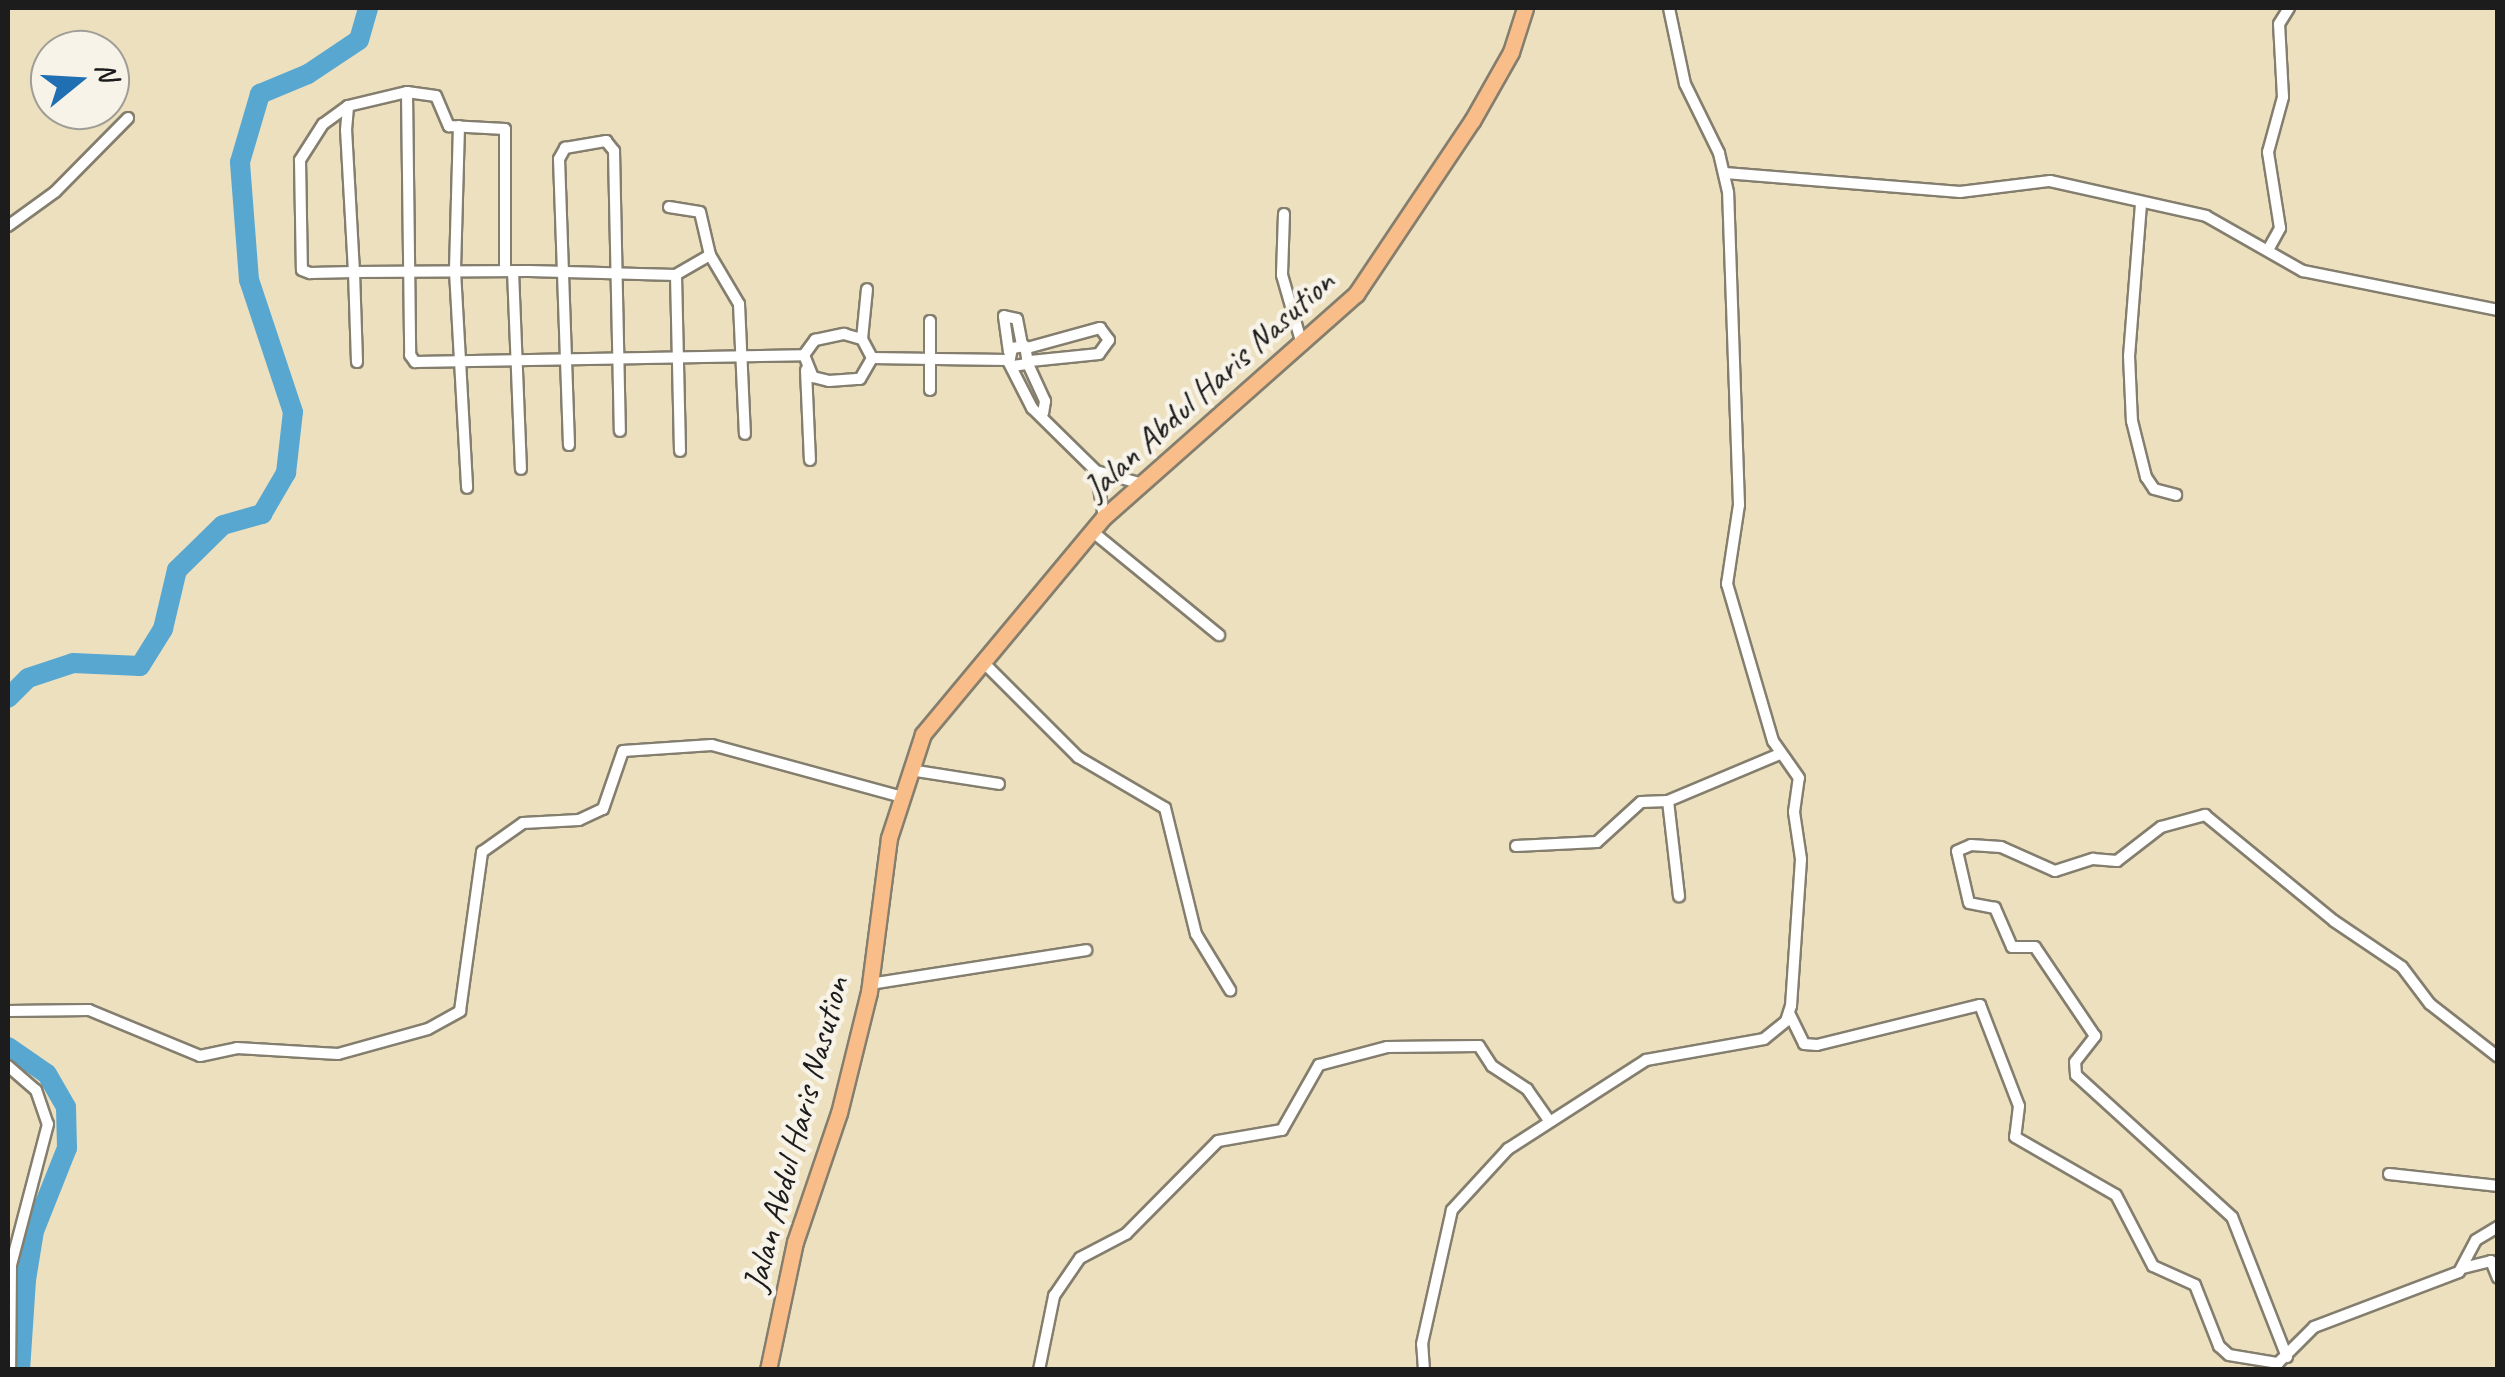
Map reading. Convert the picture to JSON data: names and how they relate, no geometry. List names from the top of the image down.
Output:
{
  "streets": {
    "main road": ["Jalan Abdul Haris Nasution"]
  },
  "north": "right"
}
